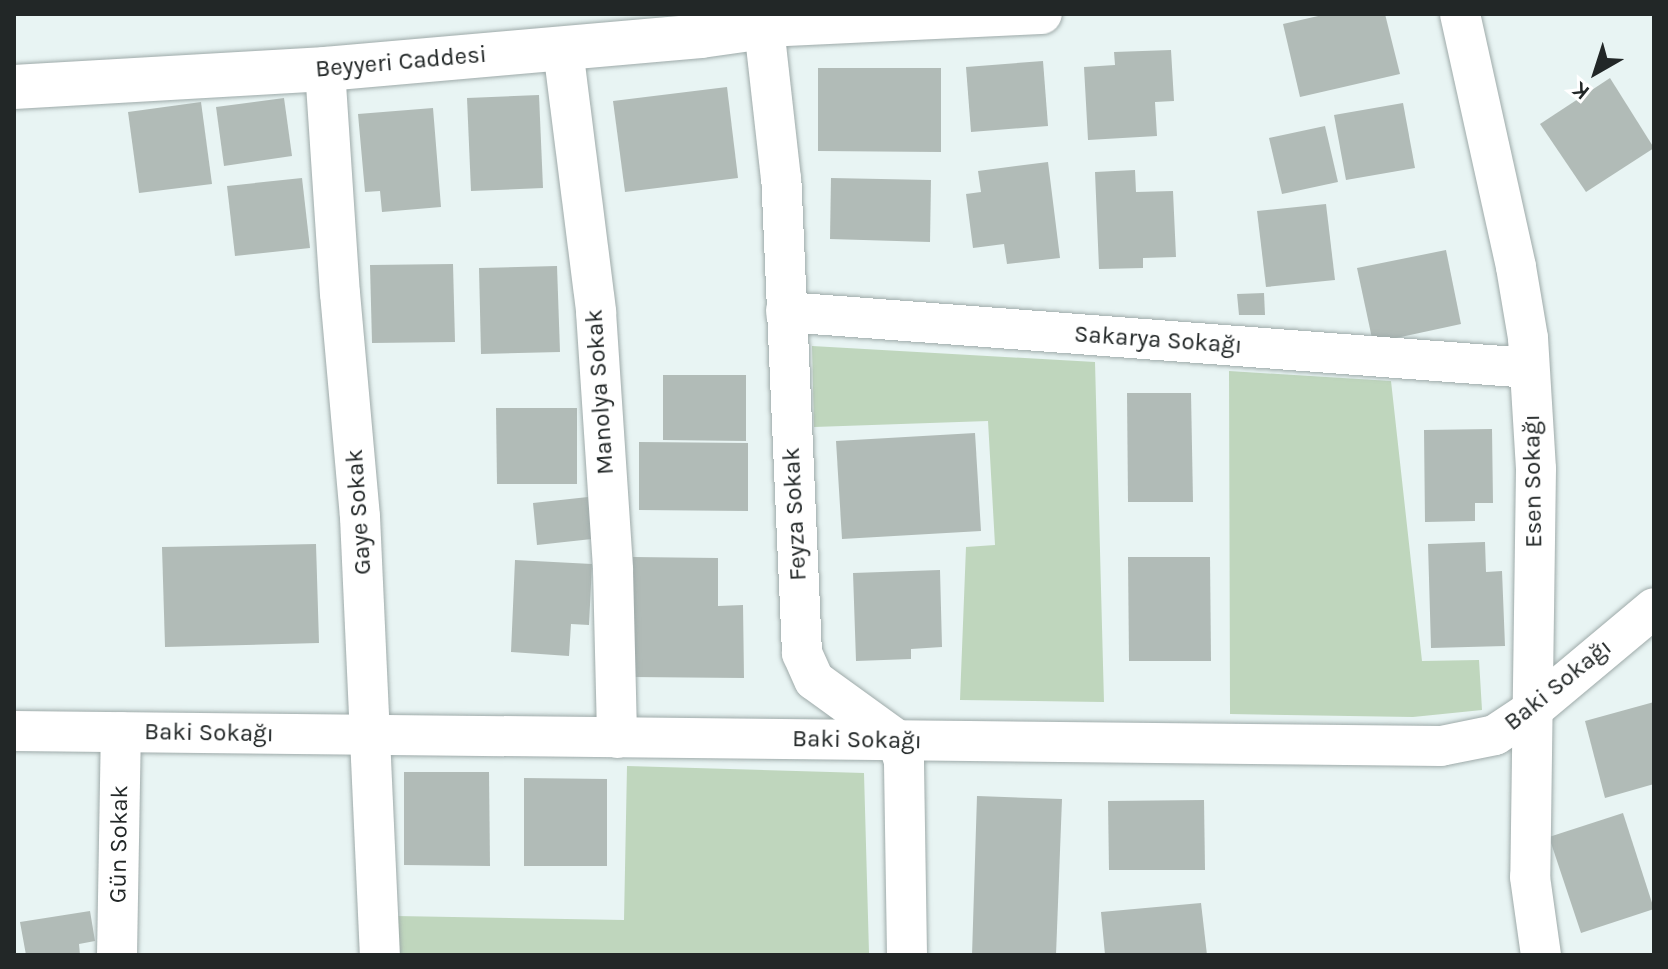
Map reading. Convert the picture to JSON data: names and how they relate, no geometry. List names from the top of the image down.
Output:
{
  "streets": {
    "street": [
      "Beyyeri Caddesi",
      "Sakarya Sokağı",
      "Manolya Sokak",
      "Esen Sokağı",
      "Gaye Sokak",
      "Feyza Sokak",
      "Baki Sokağı",
      "Gün Sokak"
    ]
  },
  "crossings": [
    ["Beyyeri Caddesi", "Manolya Sokak"],
    ["Beyyeri Caddesi", "Gaye Sokak"],
    ["Beyyeri Caddesi", "Feyza Sokak"],
    ["Sakarya Sokağı", "Esen Sokağı"],
    ["Sakarya Sokağı", "Feyza Sokak"],
    ["Manolya Sokak", "Baki Sokağı"],
    ["Esen Sokağı", "Baki Sokağı"],
    ["Gaye Sokak", "Baki Sokağı"],
    ["Feyza Sokak", "Baki Sokağı"],
    ["Baki Sokağı", "Gün Sokak"]
  ],
  "north": "bottom left"
}
